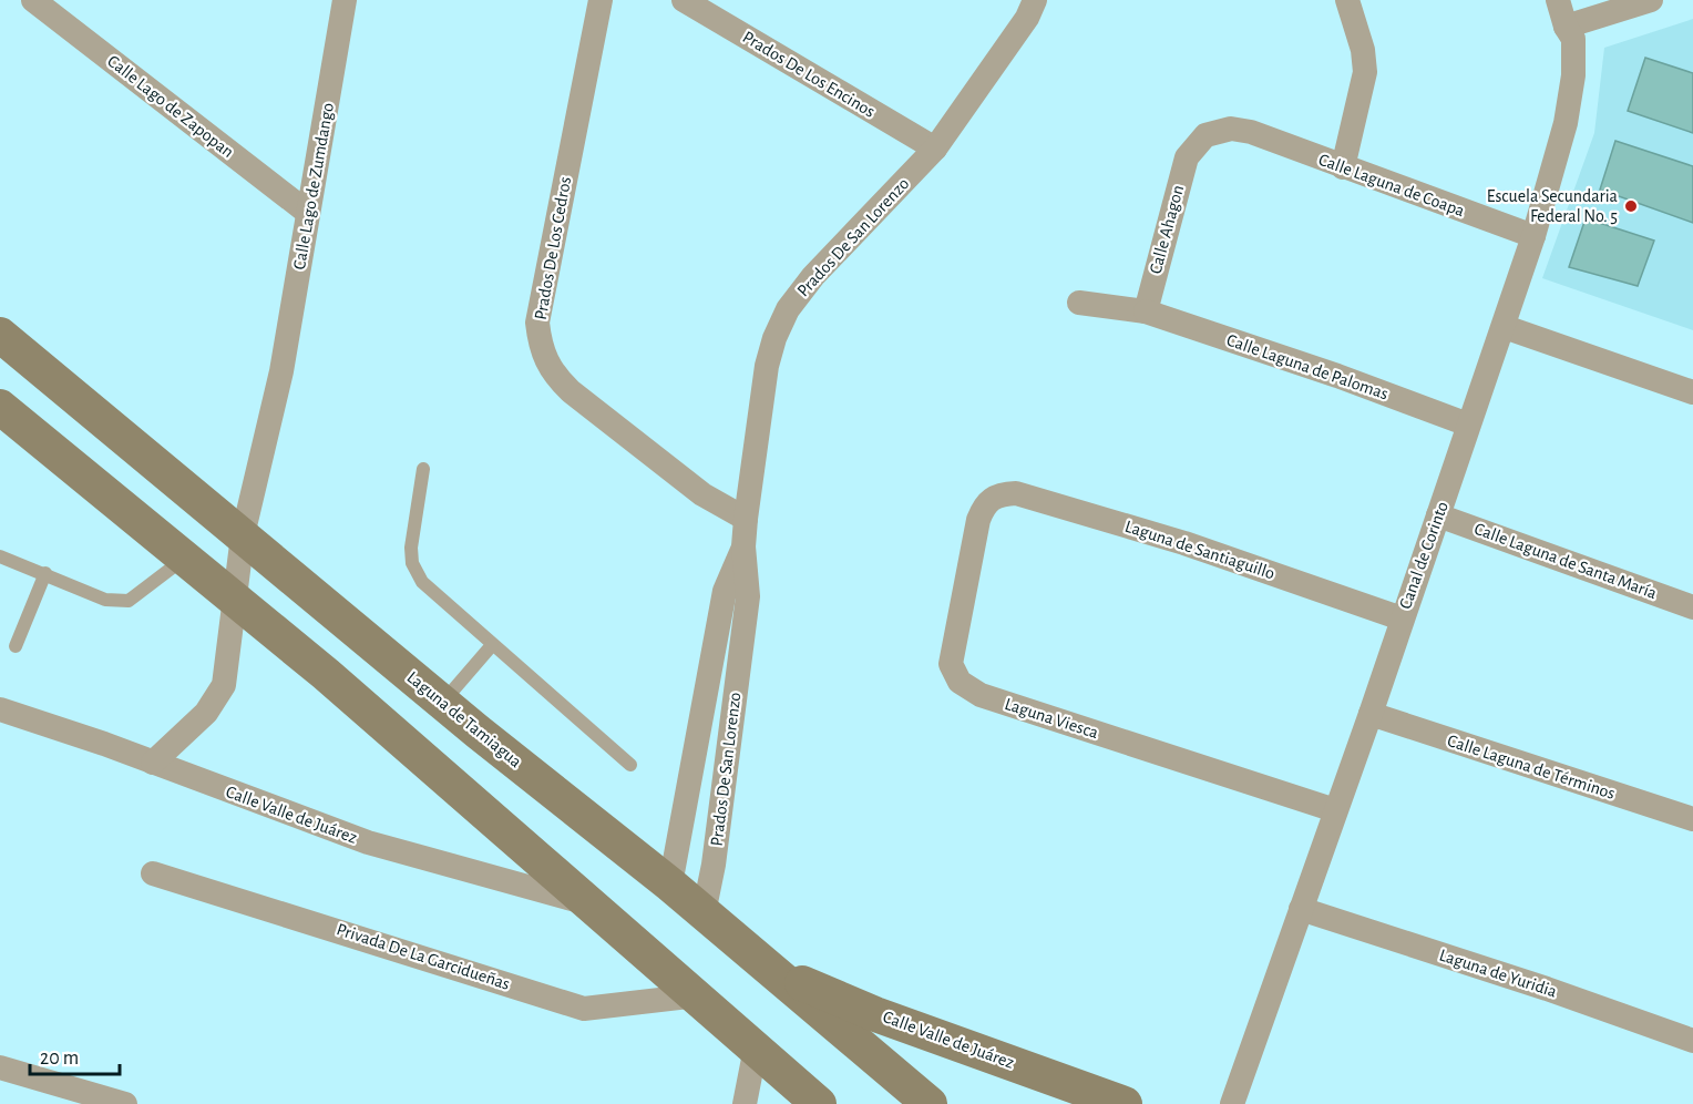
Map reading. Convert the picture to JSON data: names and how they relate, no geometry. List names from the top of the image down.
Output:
{
  "streets": {
    "main road": ["Laguna de Tamiagua", "Calle Valle de Juárez"],
    "street": [
      "Prados De Los Encinos",
      "Calle Lago de Zapopan",
      "Calle Laguna de Coapa",
      "Calle Lago de Zumdango",
      "Calle Ahagon",
      "Prados De San Lorenzo",
      "Prados De Los Cedros",
      "Calle Laguna de Palomas",
      "Laguna de Santiaguillo",
      "Canal de Corinto",
      "Calle Laguna de Santa María",
      "Laguna Viesca",
      "Calle Laguna de Términos",
      "Privada De La Garcidueñas",
      "Laguna de Yuridia"
    ]
  },
  "crossings": [
    ["Prados De Los Encinos", "Prados De San Lorenzo"],
    ["Calle Lago de Zapopan", "Calle Lago de Zumdango"],
    ["Calle Laguna de Coapa", "Calle Ahagon"],
    ["Calle Laguna de Coapa", "Canal de Corinto"],
    ["Calle Lago de Zumdango", "Laguna de Tamiagua"],
    ["Calle Lago de Zumdango", "Calle Valle de Juárez"],
    ["Calle Ahagon", "Calle Laguna de Palomas"],
    ["Prados De San Lorenzo", "Prados De Los Cedros"],
    ["Prados De San Lorenzo", "Laguna de Tamiagua"],
    ["Calle Laguna de Palomas", "Canal de Corinto"],
    ["Laguna de Santiaguillo", "Canal de Corinto"],
    ["Laguna de Santiaguillo", "Laguna Viesca"],
    ["Canal de Corinto", "Calle Laguna de Santa María"],
    ["Canal de Corinto", "Laguna Viesca"],
    ["Canal de Corinto", "Calle Laguna de Términos"],
    ["Canal de Corinto", "Laguna de Yuridia"],
    ["Laguna de Tamiagua", "Calle Valle de Juárez"]
  ],
  "places": ["Escuela Secundaria Federal No. 5"],
  "scale_bar": "20 m"
}
